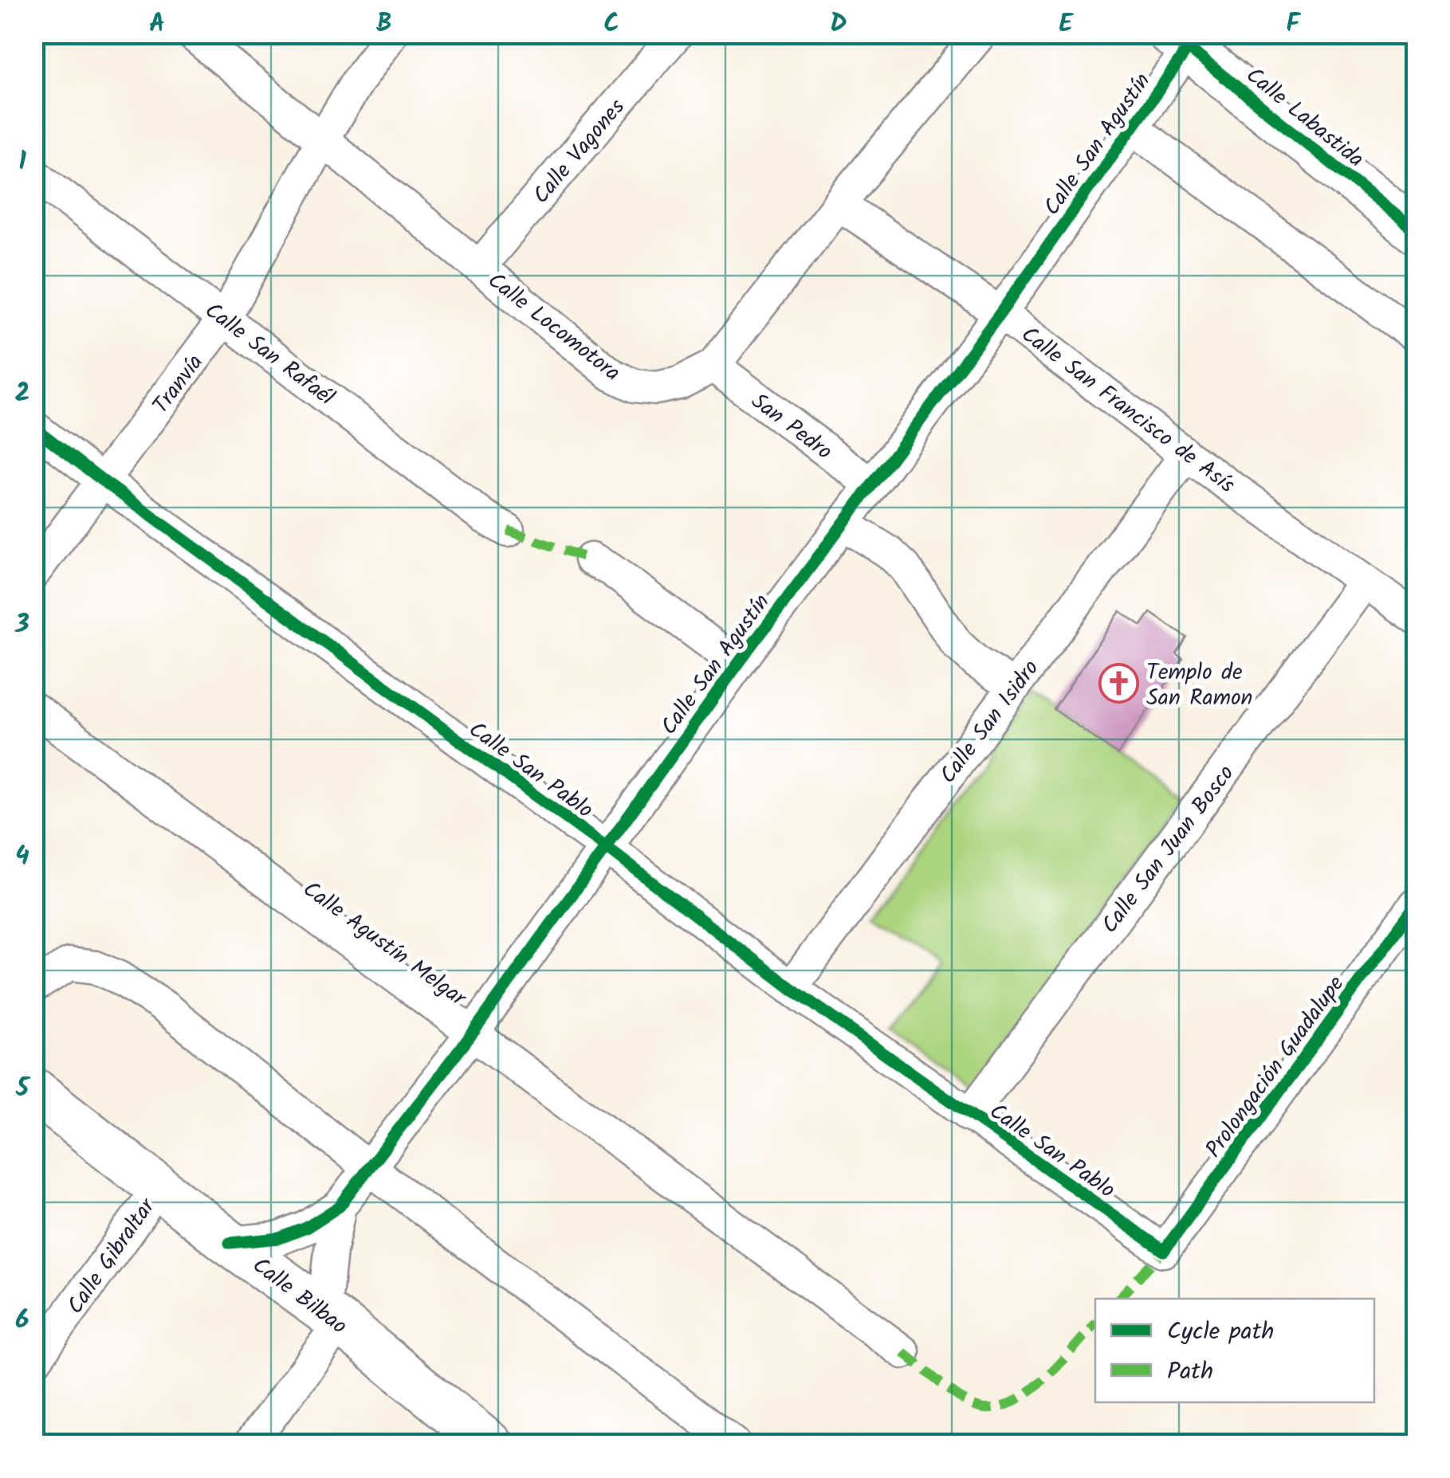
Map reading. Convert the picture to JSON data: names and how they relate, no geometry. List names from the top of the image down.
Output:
{
  "streets": {
    "street": [
      "Calle Labastida",
      "Calle San Agustín",
      "Calle Vagones",
      "Calle Locomotora",
      "Calle San Rafaél",
      "Tranvía",
      "Calle San Francisco de Asís",
      "San Pedro",
      "Calle San Isidro",
      "Calle San Pablo",
      "Calle San Juan Bosco",
      "Calle Agustín Melgar",
      "Prolongación Guadalupe",
      "Calle Gibraltar",
      "Calle Bilbao"
    ]
  },
  "crossings": [
    ["Calle Labastida", "Calle San Agustín"],
    ["Calle San Agustín", "Calle San Francisco de Asís"],
    ["Calle San Agustín", "San Pedro"],
    ["Calle San Agustín", "Calle San Pablo"],
    ["Calle San Agustín", "Calle Agustín Melgar"],
    ["Calle San Agustín", "Calle Bilbao"],
    ["Calle Vagones", "Calle Locomotora"],
    ["Calle Locomotora", "Tranvía"],
    ["Calle Locomotora", "Calle San Francisco de Asís"],
    ["Calle Locomotora", "San Pedro"],
    ["Calle San Rafaél", "Tranvía"],
    ["Tranvía", "Calle San Pablo"],
    ["Calle San Francisco de Asís", "Calle San Isidro"],
    ["Calle San Francisco de Asís", "Calle San Juan Bosco"],
    ["Calle San Isidro", "Calle San Pablo"],
    ["Calle San Pablo", "Calle San Juan Bosco"],
    ["Calle San Pablo", "Prolongación Guadalupe"],
    ["Calle Gibraltar", "Calle Bilbao"]
  ],
  "places": {
    "church": ["Templo de San Ramon"]
  },
  "legend": ["Cycle path", "Path"],
  "grid": {
    "columns": [
      "A",
      "B",
      "C",
      "D",
      "E",
      "F"
    ],
    "rows": [
      "1",
      "2",
      "3",
      "4",
      "5",
      "6"
    ]
  }
}
